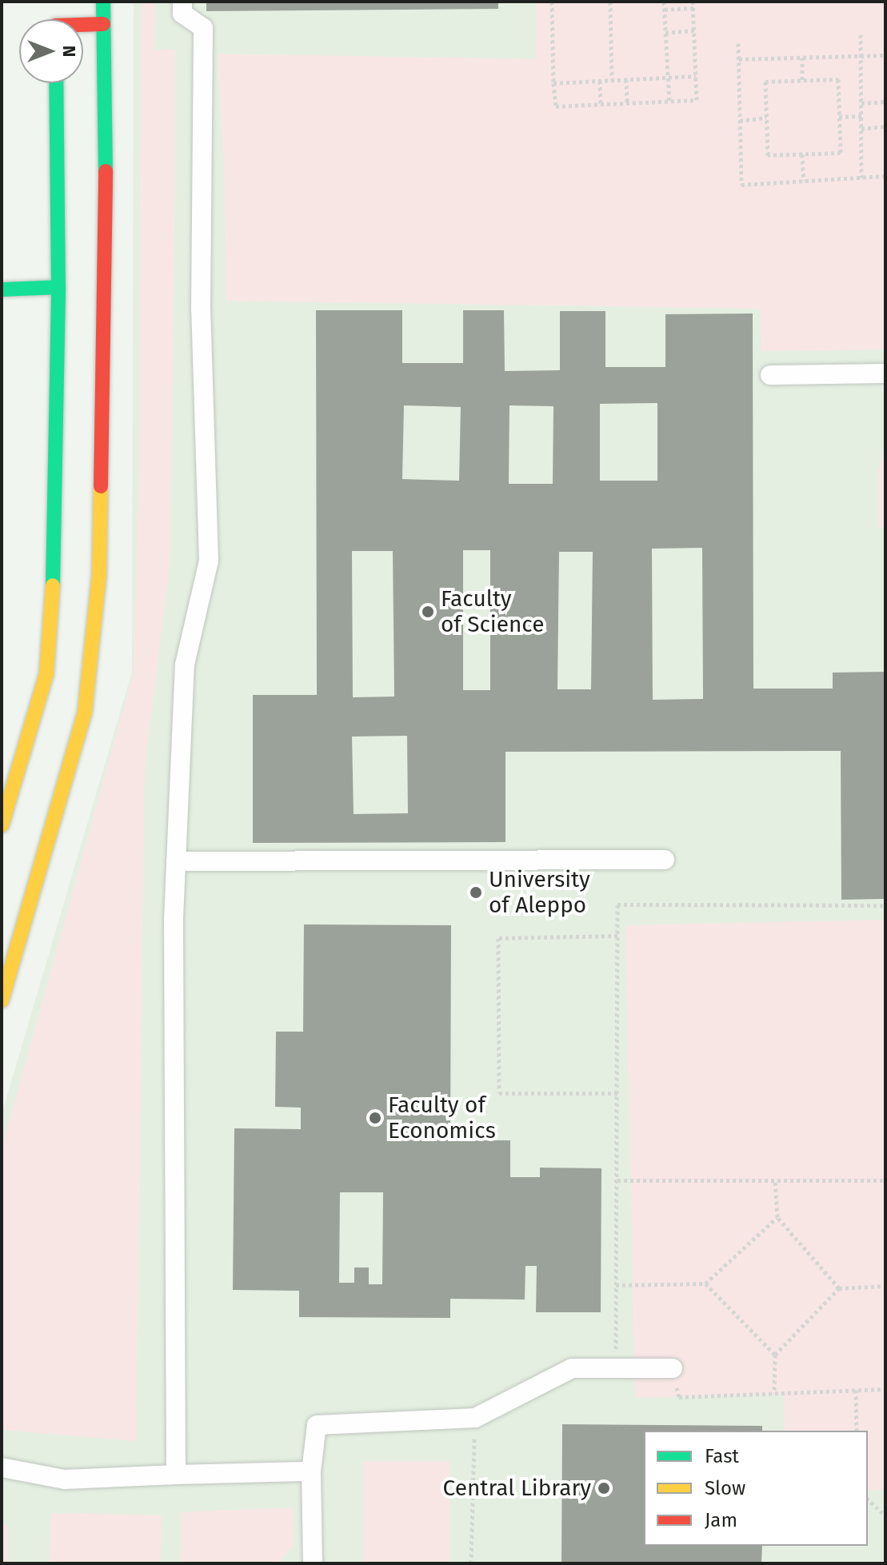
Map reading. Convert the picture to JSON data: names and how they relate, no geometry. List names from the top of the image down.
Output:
{
  "places": [
    "Faculty of Science",
    "University of Aleppo",
    "Faculty of Economics",
    "Central Library"
  ],
  "legend": ["Fast", "Slow", "Jam"],
  "north": "right"
}
